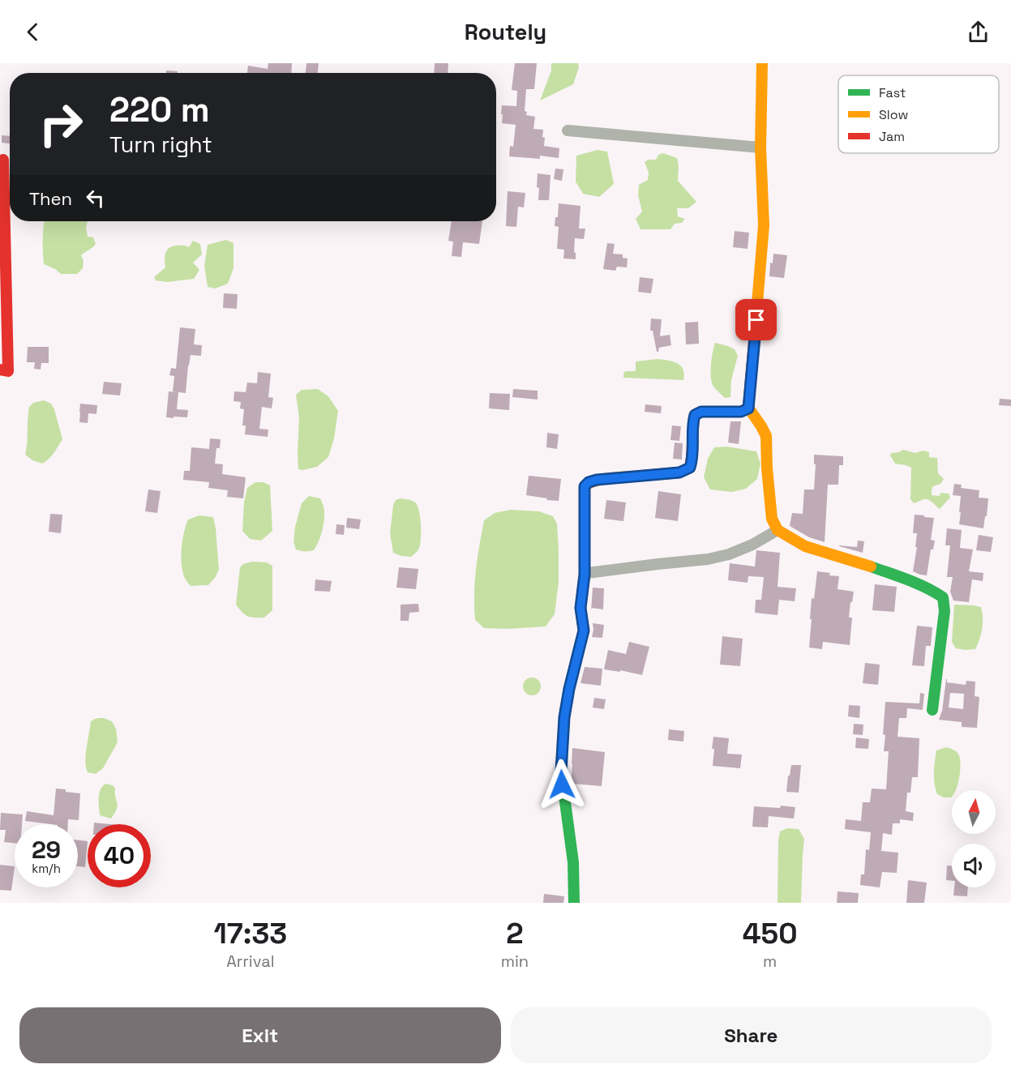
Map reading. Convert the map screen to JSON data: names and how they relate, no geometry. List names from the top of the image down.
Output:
{
  "legend": ["Fast", "Slow", "Jam"],
  "north": "top",
  "page": {
    "header": "Routely",
    "turn": ["220 m", "Turn right"],
    "then": "Then",
    "speed": "29 km/h",
    "limit": "40",
    "eta": [
      "17:33",
      "Arrival",
      "2",
      "min",
      "450",
      "m"
    ],
    "buttons": ["Exit", "Share"]
  }
}
